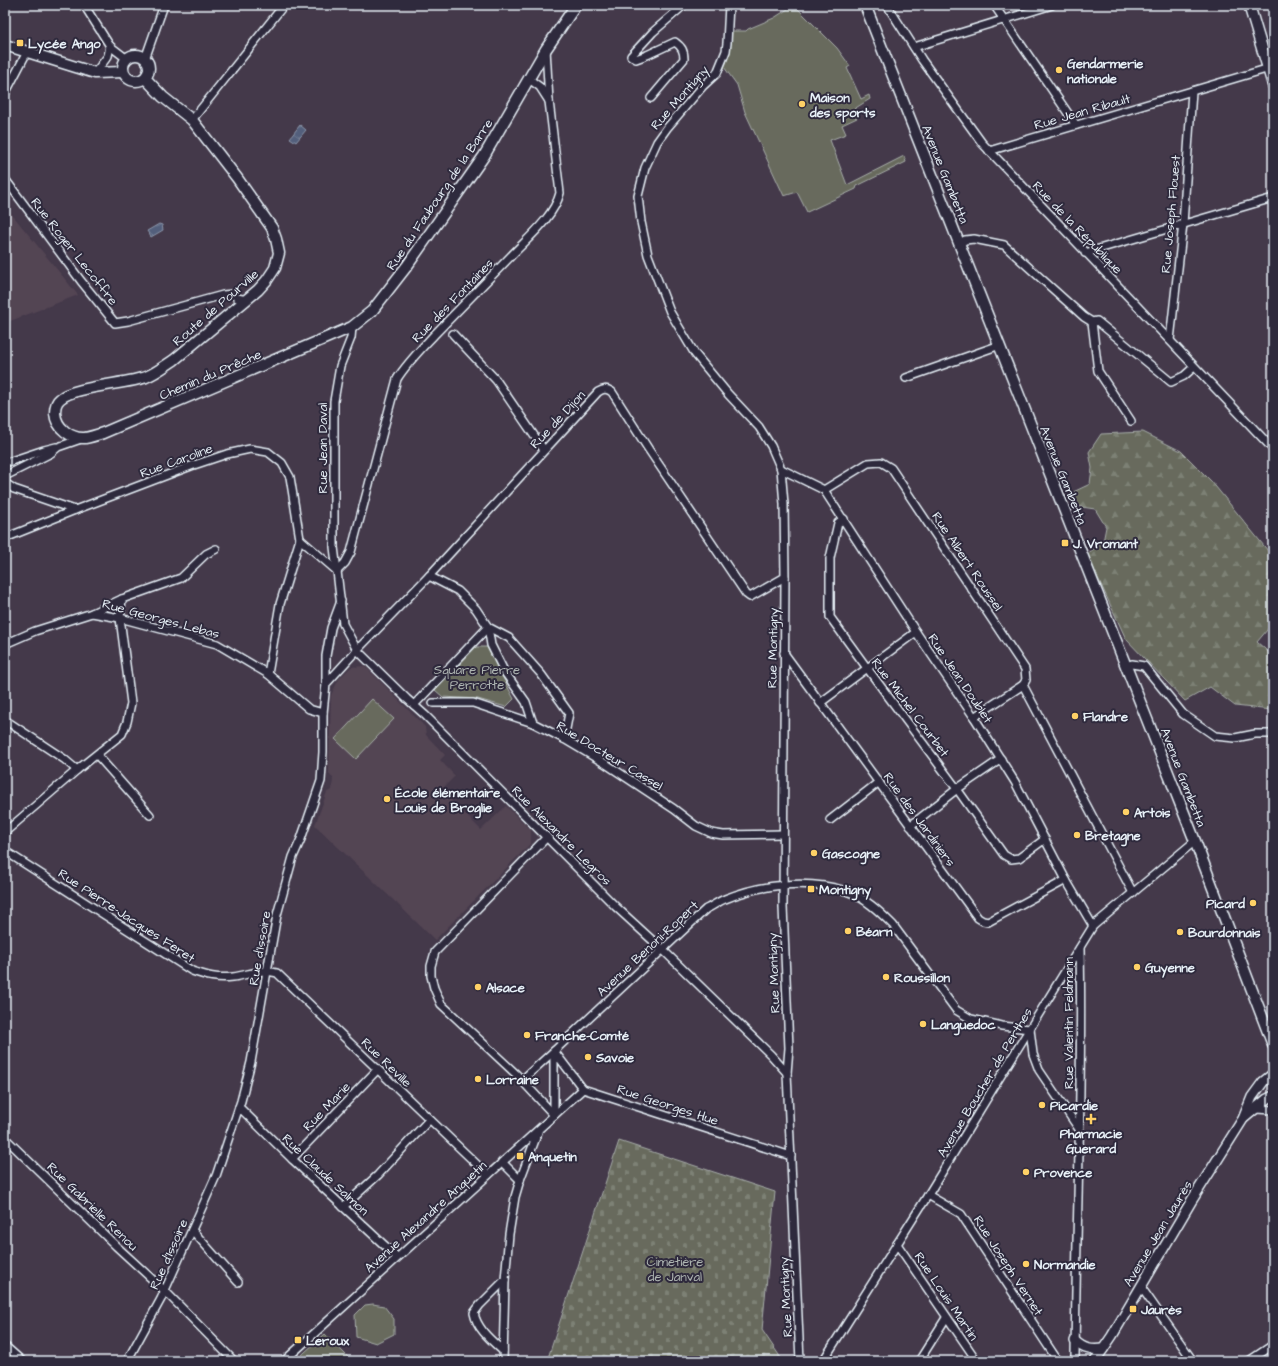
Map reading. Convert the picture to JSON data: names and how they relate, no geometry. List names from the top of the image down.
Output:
{
  "streets": {
    "main road": [
      "Avenue Gambetta",
      "Rue du Faubourg de la Barre",
      "Route de Pourville",
      "Chemin du Prêche"
    ],
    "street": [
      "Rue Montigny",
      "Rue Jean Ribault",
      "Rue Joseph Flouest",
      "Rue de la République",
      "Rue Roger Lecoffre",
      "Rue des Fontaines",
      "Rue de Dijon",
      "Rue Jean Daval",
      "Rue Caroline",
      "Rue Albert Roussel",
      "Rue Georges Lebas",
      "Rue Jean Doublet",
      "Rue Michel Courbet",
      "Rue Docteur Cassel",
      "Rue des Jardiniers",
      "Rue Alexandre Legros",
      "Rue Pierre-Jacques Feret",
      "Rue d'Issoire",
      "Avenue Benoni-Ropert",
      "Rue Valentin Feldmann",
      "Rue Reville",
      "Avenue Boucher de Perthes",
      "Rue Georges Hue",
      "Rue Marie",
      "Rue Claude Salmon",
      "Rue Gabrielle Renou",
      "Avenue Alexandre Anquetin",
      "Avenue Jean Jaurès",
      "Rue Joseph Vernet",
      "Rue Louis Martin"
    ]
  },
  "crossings": [
    ["Rue Montigny", "Rue de Dijon"],
    ["Rue Montigny", "Rue Jean Doublet"],
    ["Rue Montigny", "Rue Docteur Cassel"],
    ["Rue Montigny", "Rue des Jardiniers"],
    ["Rue Montigny", "Rue Alexandre Legros"],
    ["Rue Montigny", "Avenue Benoni-Ropert"],
    ["Rue Montigny", "Rue Georges Hue"],
    ["Rue Jean Ribault", "Rue Joseph Flouest"],
    ["Rue Jean Ribault", "Rue de la République"],
    ["Avenue Gambetta", "Avenue Boucher de Perthes"],
    ["Rue du Faubourg de la Barre", "Rue des Fontaines"],
    ["Rue du Faubourg de la Barre", "Chemin du Prêche"],
    ["Rue du Faubourg de la Barre", "Rue Jean Daval"],
    ["Rue Joseph Flouest", "Rue de la République"],
    ["Rue Roger Lecoffre", "Route de Pourville"],
    ["Rue des Fontaines", "Rue Jean Daval"],
    ["Rue des Fontaines", "Rue d'Issoire"],
    ["Route de Pourville", "Chemin du Prêche"],
    ["Chemin du Prêche", "Rue Jean Daval"],
    ["Rue de Dijon", "Rue Alexandre Legros"],
    ["Rue de Dijon", "Rue d'Issoire"],
    ["Rue Jean Daval", "Rue d'Issoire"],
    ["Rue Albert Roussel", "Rue Jean Doublet"],
    ["Rue Georges Lebas", "Rue d'Issoire"],
    ["Rue Jean Doublet", "Rue Michel Courbet"],
    ["Rue Jean Doublet", "Rue des Jardiniers"],
    ["Rue Jean Doublet", "Avenue Boucher de Perthes"],
    ["Rue Alexandre Legros", "Rue d'Issoire"],
    ["Rue Alexandre Legros", "Avenue Benoni-Ropert"],
    ["Rue Pierre-Jacques Feret", "Rue d'Issoire"],
    ["Rue Pierre-Jacques Feret", "Rue Reville"],
    ["Rue d'Issoire", "Rue Reville"],
    ["Rue d'Issoire", "Rue Claude Salmon"],
    ["Rue d'Issoire", "Rue Gabrielle Renou"],
    ["Avenue Benoni-Ropert", "Avenue Boucher de Perthes"],
    ["Rue Valentin Feldmann", "Avenue Boucher de Perthes"],
    ["Rue Reville", "Rue Marie"],
    ["Rue Reville", "Avenue Alexandre Anquetin"],
    ["Avenue Boucher de Perthes", "Rue Joseph Vernet"],
    ["Avenue Boucher de Perthes", "Rue Louis Martin"],
    ["Rue Georges Hue", "Avenue Alexandre Anquetin"],
    ["Rue Marie", "Rue Claude Salmon"],
    ["Rue Claude Salmon", "Avenue Alexandre Anquetin"]
  ],
  "parks": ["Square Pierre Perrotte", "Cimetière de Janval"],
  "places": {
    "transit": [
      "Lycée Ango",
      "J. Vromant",
      "Montigny",
      "Anquetin",
      "Jaurès",
      "Leroux"
    ],
    "other": [
      "Gendarmerie nationale",
      "Maison des sports",
      "Flandre",
      "École élémentaire Louis de Broglie",
      "Artois",
      "Bretagne",
      "Gascogne",
      "Picard",
      "Béarn",
      "Bourdonnais",
      "Guyenne",
      "Roussillon",
      "Alsace",
      "Languedoc",
      "Franche-Comté",
      "Savoie",
      "Lorraine",
      "Picardie",
      "Provence",
      "Normandie"
    ],
    "health": ["Pharmacie Guerard"]
  }
}
